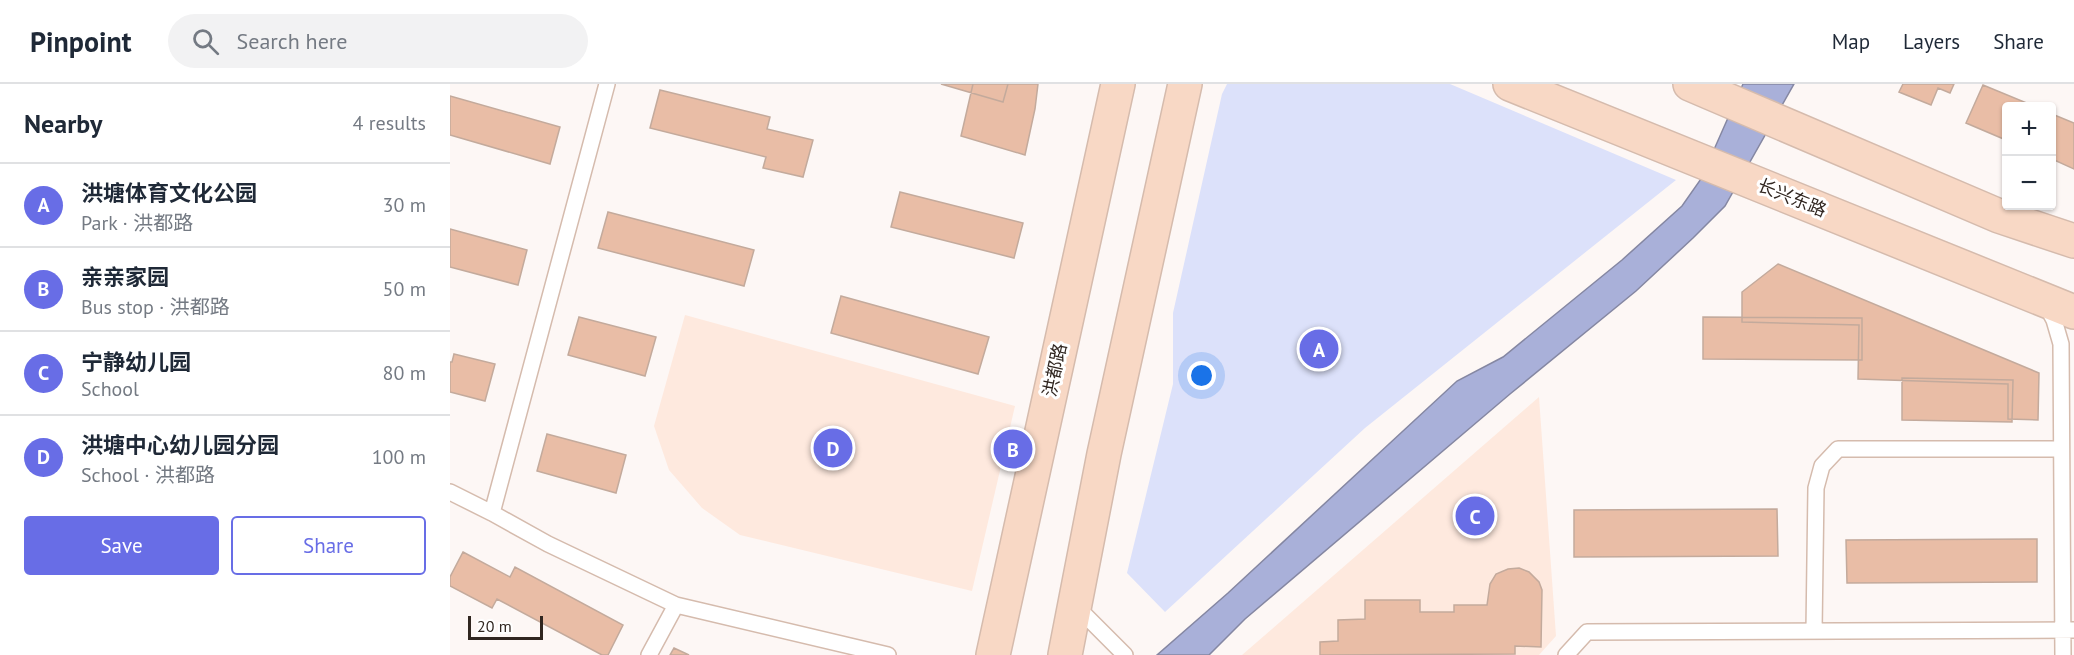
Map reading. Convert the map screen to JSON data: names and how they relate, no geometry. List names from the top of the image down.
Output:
{
  "streets": {
    "main road": ["长兴东路", "洪都路"]
  },
  "scale_bar": "20 m",
  "page": {
    "header": "Pinpoint",
    "search": "Search here",
    "nav": ["Map", "Layers", "Share"],
    "heading": ["Nearby", "4 results"],
    "map_buttons": ["+", "−"],
    "list": [
      {
        "mark": "A",
        "name": "洪塘体育文化公园",
        "note": "Park · 洪都路",
        "value": "30 m"
      },
      {
        "mark": "B",
        "name": "亲亲家园",
        "note": "Bus stop · 洪都路",
        "value": "50 m"
      },
      {
        "mark": "C",
        "name": "宁静幼儿园",
        "note": "School",
        "value": "80 m"
      },
      {
        "mark": "D",
        "name": "洪塘中心幼儿园分园",
        "note": "School · 洪都路",
        "value": "100 m"
      }
    ],
    "pins": [
      "A",
      "D",
      "B",
      "C"
    ],
    "buttons": ["Save", "Share"],
    "scale": "20 m"
  }
}
